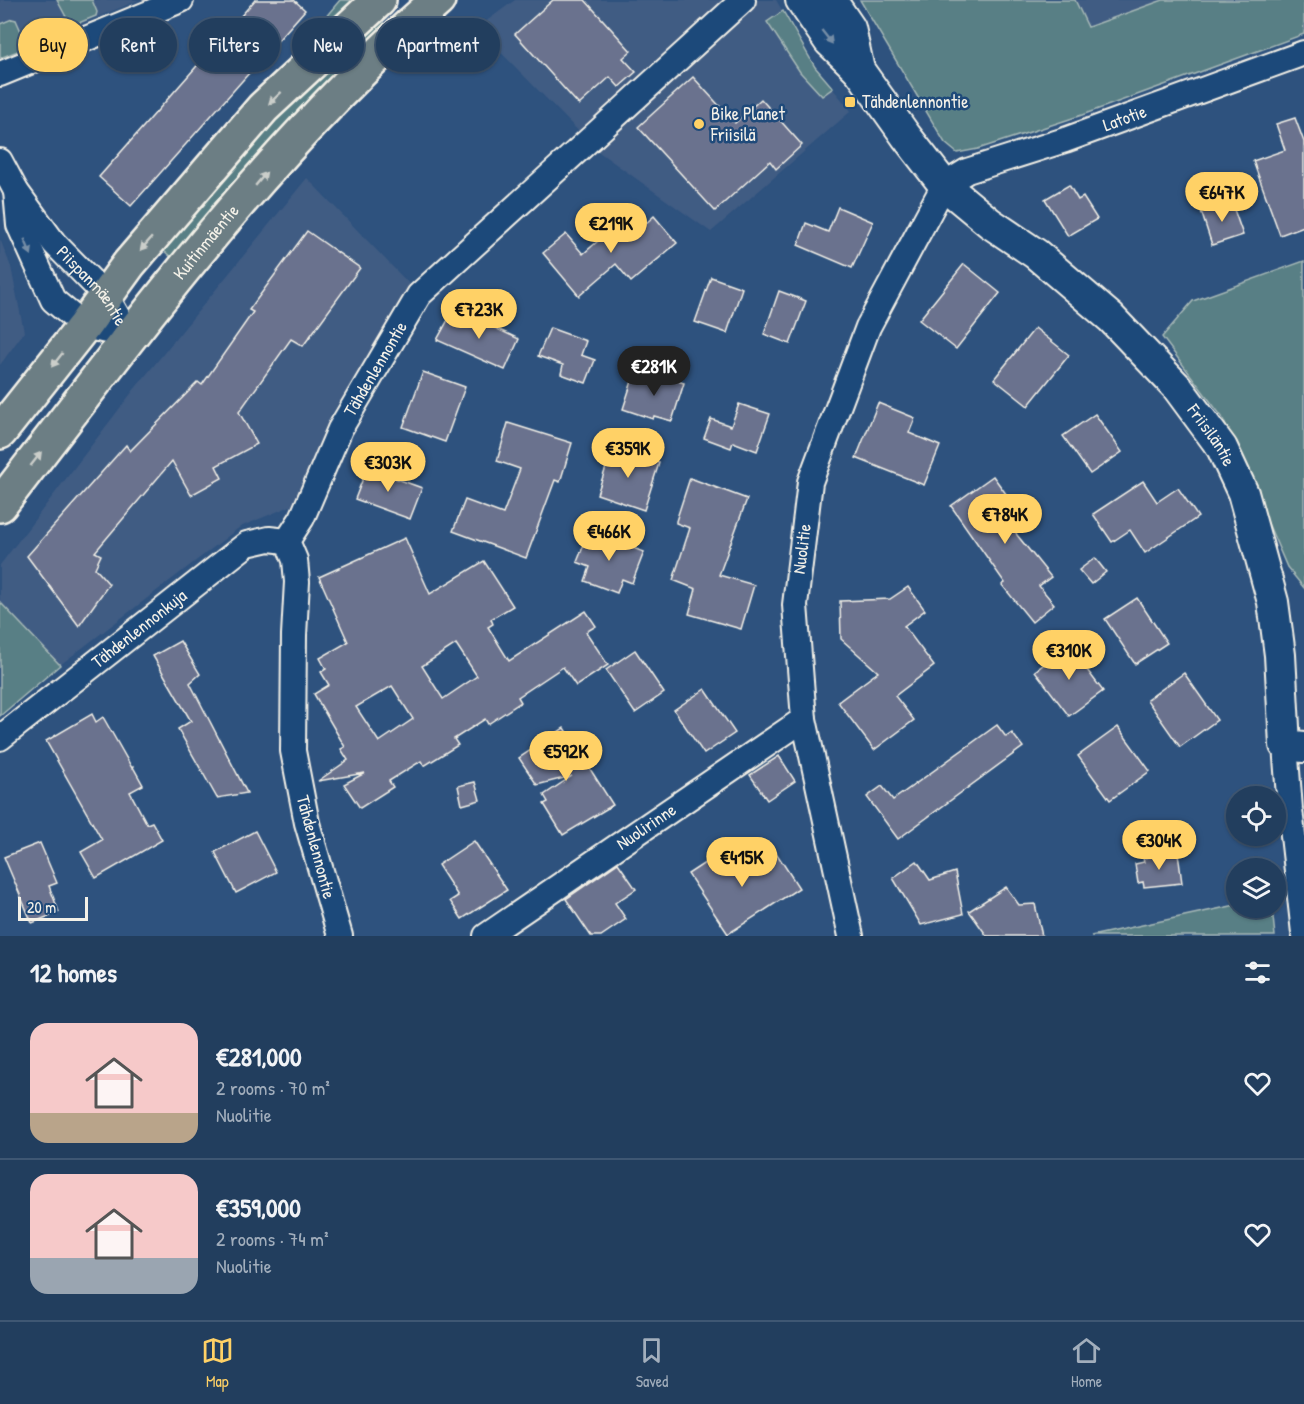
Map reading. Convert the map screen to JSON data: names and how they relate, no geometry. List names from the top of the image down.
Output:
{
  "streets": {
    "main road": ["Kuitinmäentie"],
    "street": [
      "Latotie",
      "Piispanmäentie",
      "Tähdenlennontie",
      "Friisiläntie",
      "Nuolitie",
      "Tähdenlennonkuja",
      "Nuolirinne"
    ]
  },
  "crossings": [
    ["Latotie", "Friisiläntie"],
    ["Latotie", "Nuolitie"],
    ["Kuitinmäentie", "Piispanmäentie"],
    ["Tähdenlennontie", "Tähdenlennonkuja"],
    ["Friisiläntie", "Nuolitie"],
    ["Nuolitie", "Nuolirinne"]
  ],
  "places": {
    "transit": ["Tähdenlennontie"],
    "other": ["Bike Planet Friisilä"]
  },
  "scale_bar": "20 m",
  "page": {
    "chip": [
      "Buy",
      "Rent",
      "Filters",
      "New",
      "Apartment"
    ],
    "price": [
      "€647K",
      "€219K",
      "€723K",
      "€281K",
      "€359K",
      "€303K",
      "€784K",
      "€466K",
      "€310K",
      "€592K",
      "€304K",
      "€415K"
    ],
    "scale": "20 m",
    "heading": "12 homes",
    "list": [
      {
        "name": "€281,000",
        "note": "2 rooms · 70 m² · Nuolitie"
      },
      {
        "name": "€359,000",
        "note": "2 rooms · 74 m² · Nuolitie"
      }
    ],
    "tabs": ["Map", "Saved", "Home"]
  }
}
